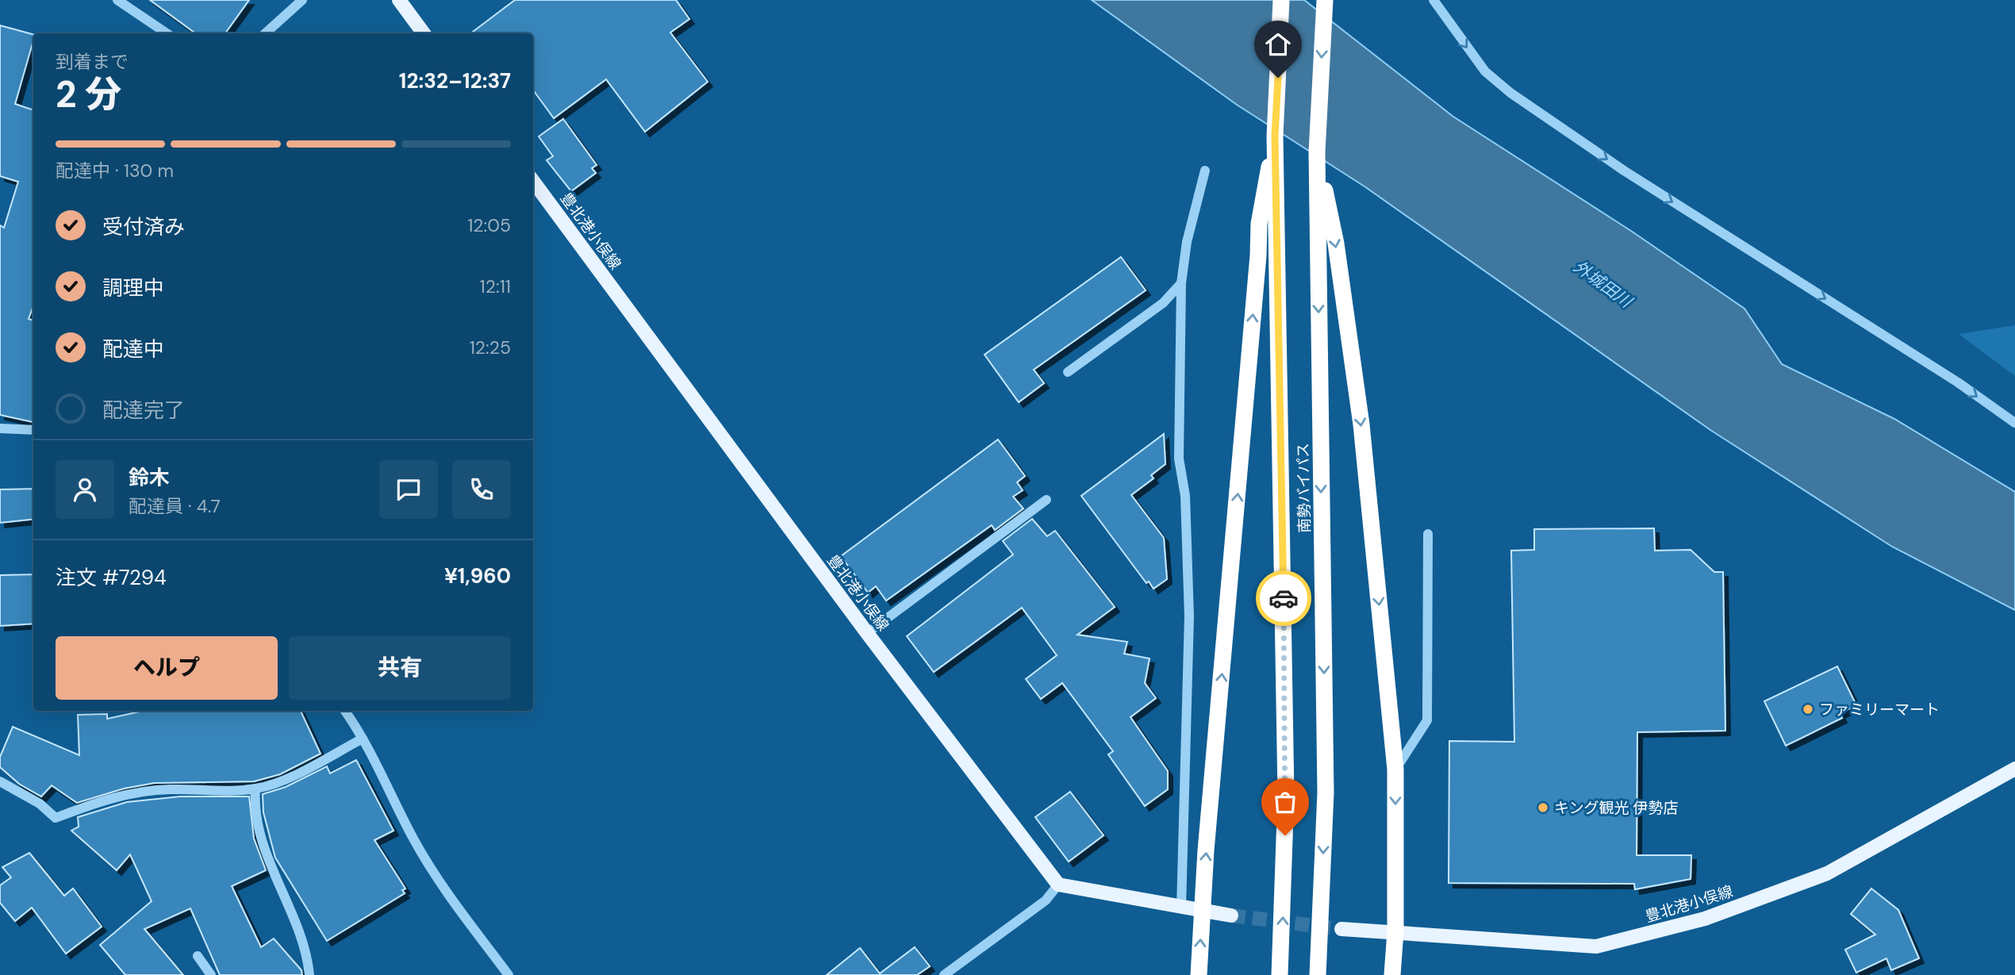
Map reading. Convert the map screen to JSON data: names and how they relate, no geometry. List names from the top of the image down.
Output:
{
  "streets": {
    "highway": ["南勢バイパス"],
    "main road": ["豊北港小俣線"]
  },
  "water": ["外城田川"],
  "places": ["ファミリーマート", "キング観光 伊勢店"],
  "page": {
    "heading": ["2 分", "到着まで", "12:32–12:37"],
    "panel": [
      "鈴木",
      "配達員 · 4.7",
      "注文 #7294",
      "¥1,960"
    ],
    "bar": "配達中 · 130 m",
    "list": [
      ["受付済み", "12:05"],
      ["調理中", "12:11"],
      ["配達中", "12:25"],
      "配達完了"
    ],
    "buttons": ["ヘルプ", "共有"]
  }
}
